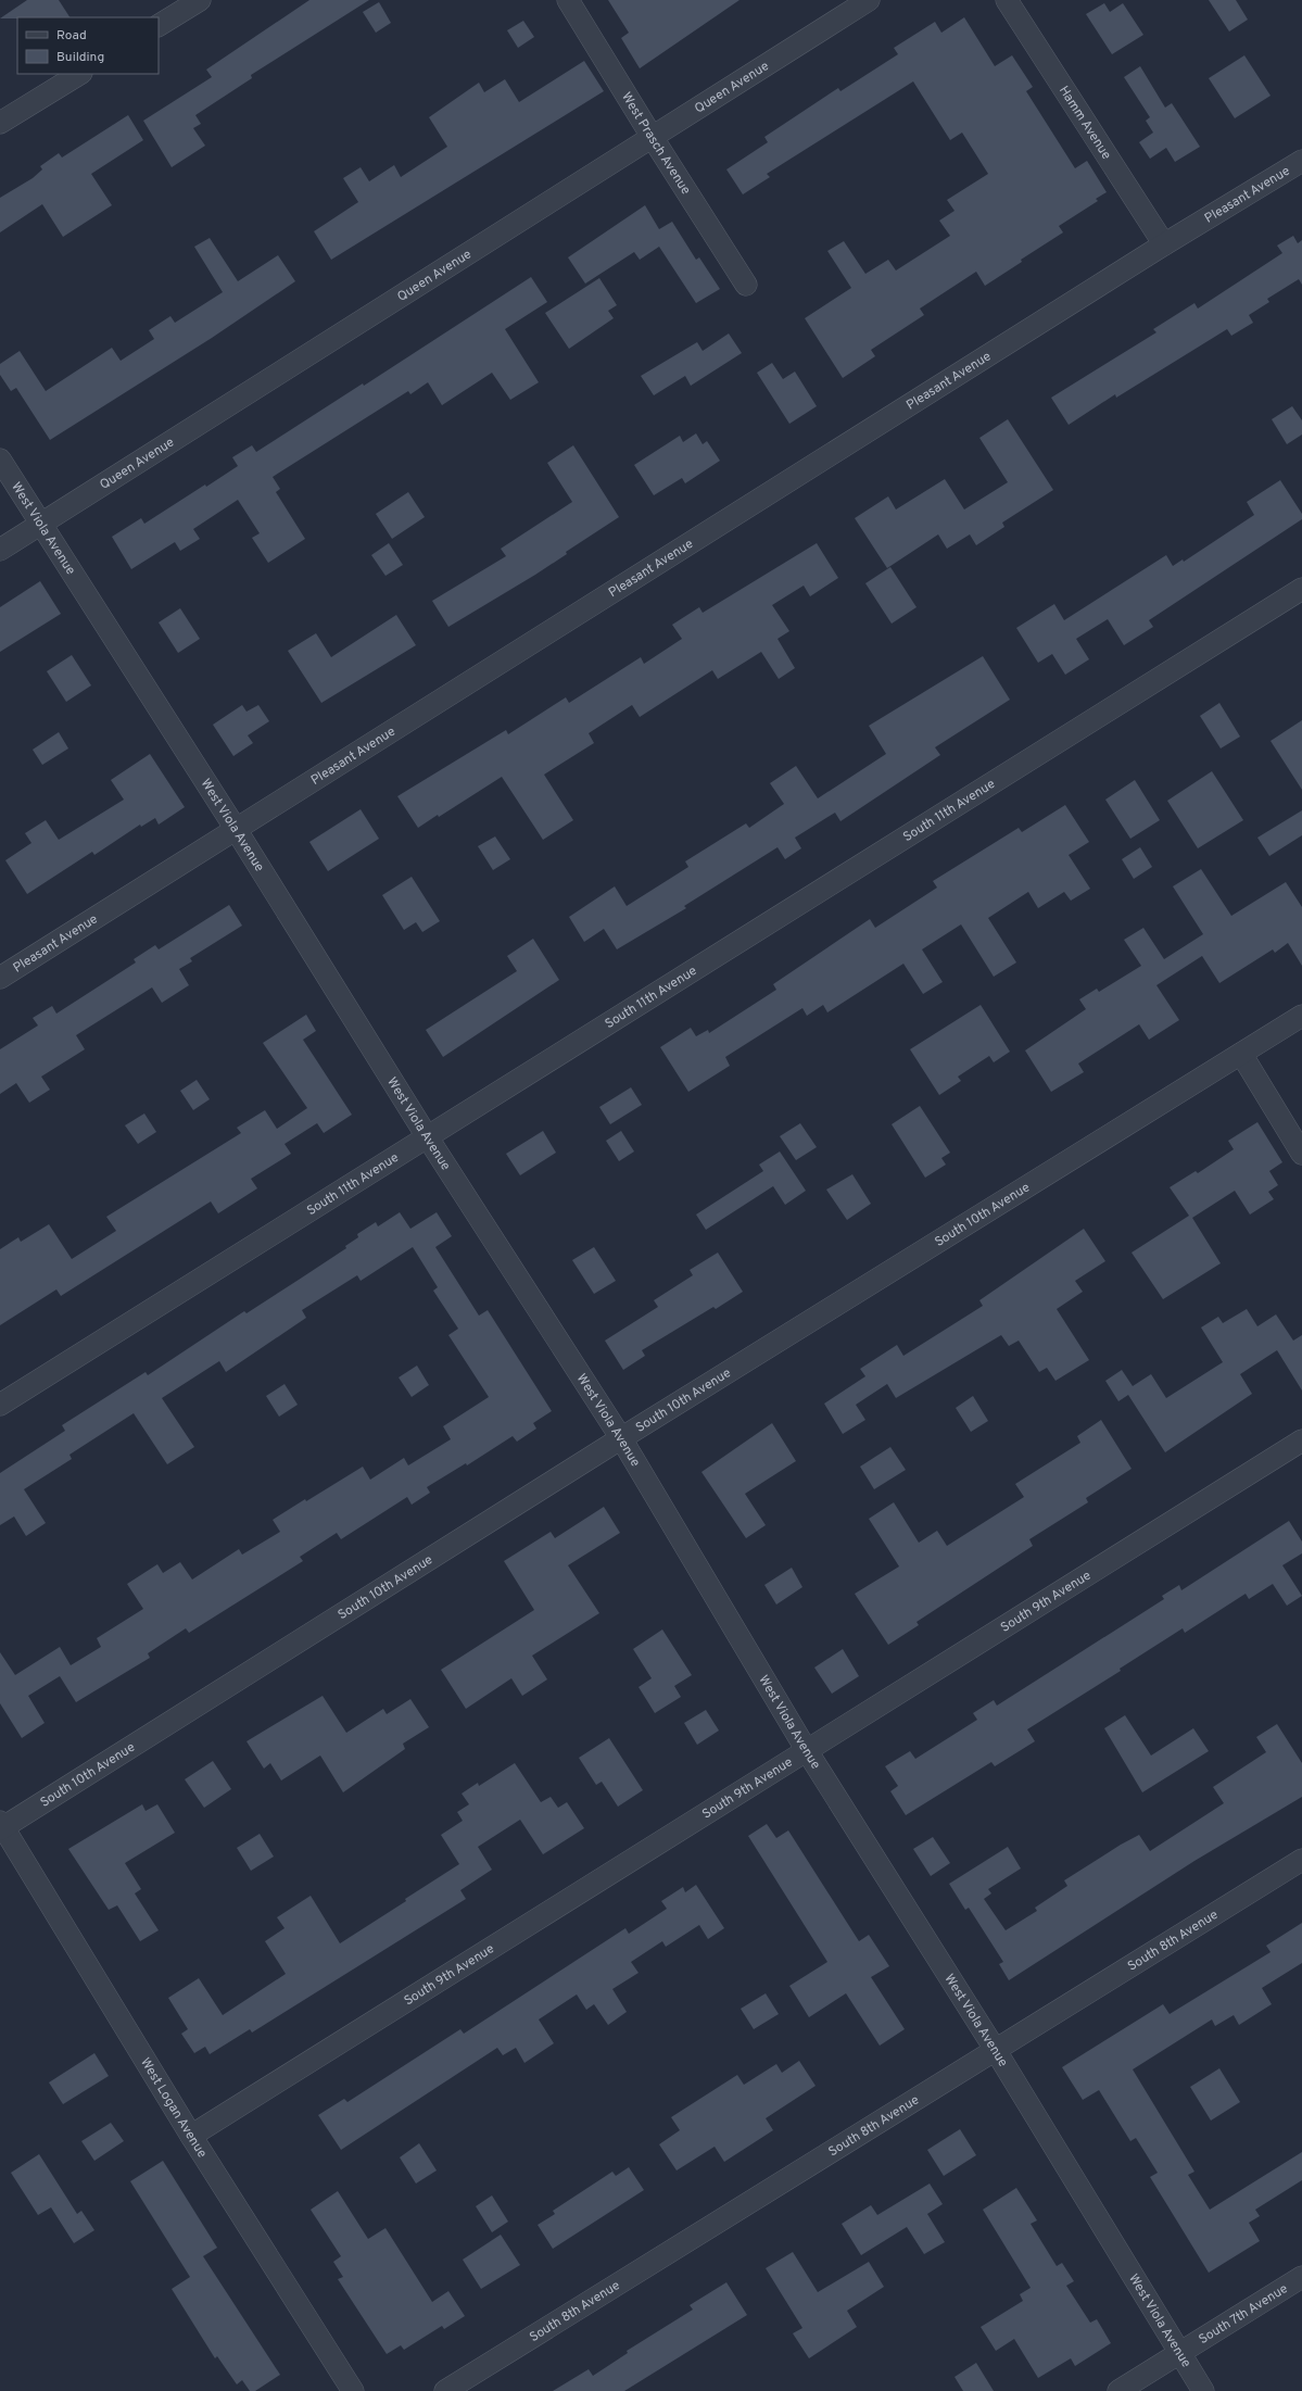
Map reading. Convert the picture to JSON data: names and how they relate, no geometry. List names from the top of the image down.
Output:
{
  "streets": {
    "street": [
      "Queen Avenue",
      "Hamm Avenue",
      "West Prasch Avenue",
      "Pleasant Avenue",
      "West Viola Avenue",
      "South 11th Avenue",
      "South 10th Avenue",
      "South 9th Avenue",
      "South 8th Avenue",
      "West Logan Avenue",
      "South 7th Avenue"
    ]
  },
  "crossings": [
    ["Queen Avenue", "West Prasch Avenue"],
    ["Queen Avenue", "West Viola Avenue"],
    ["Hamm Avenue", "Pleasant Avenue"],
    ["Pleasant Avenue", "West Viola Avenue"],
    ["West Viola Avenue", "South 11th Avenue"],
    ["West Viola Avenue", "South 10th Avenue"],
    ["West Viola Avenue", "South 9th Avenue"],
    ["West Viola Avenue", "South 8th Avenue"],
    ["West Viola Avenue", "South 7th Avenue"],
    ["South 10th Avenue", "West Logan Avenue"],
    ["South 9th Avenue", "West Logan Avenue"]
  ],
  "legend": ["Road", "Building"]
}
